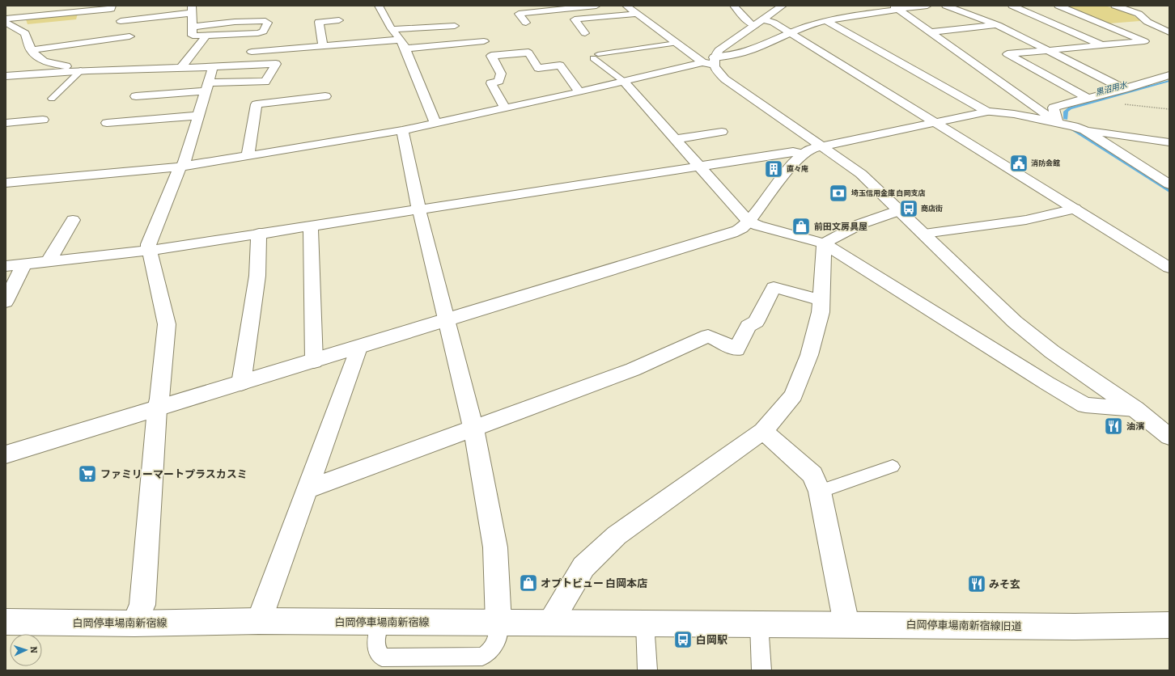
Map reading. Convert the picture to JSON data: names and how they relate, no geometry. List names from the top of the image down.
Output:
{
  "streets": {
    "street": ["白岡停車場南新宿線", "白岡停車場南新宿線旧道"]
  },
  "crossings": [
    ["白岡停車場南新宿線", "白岡停車場南新宿線旧道"]
  ],
  "water": ["黒沼用水"],
  "places": {
    "public building": ["消防会館"],
    "building": ["直々庵"],
    "bank": ["埼玉信用金庫 白岡支店"],
    "bus stop": ["商店街", "白岡駅"],
    "shop": ["前田文房具屋", "オプトビュー 白岡本店"],
    "restaurant": ["油濱", "みそ玄"],
    "supermarket": ["ファミリーマートプラスカスミ"]
  },
  "north": "right"
}
